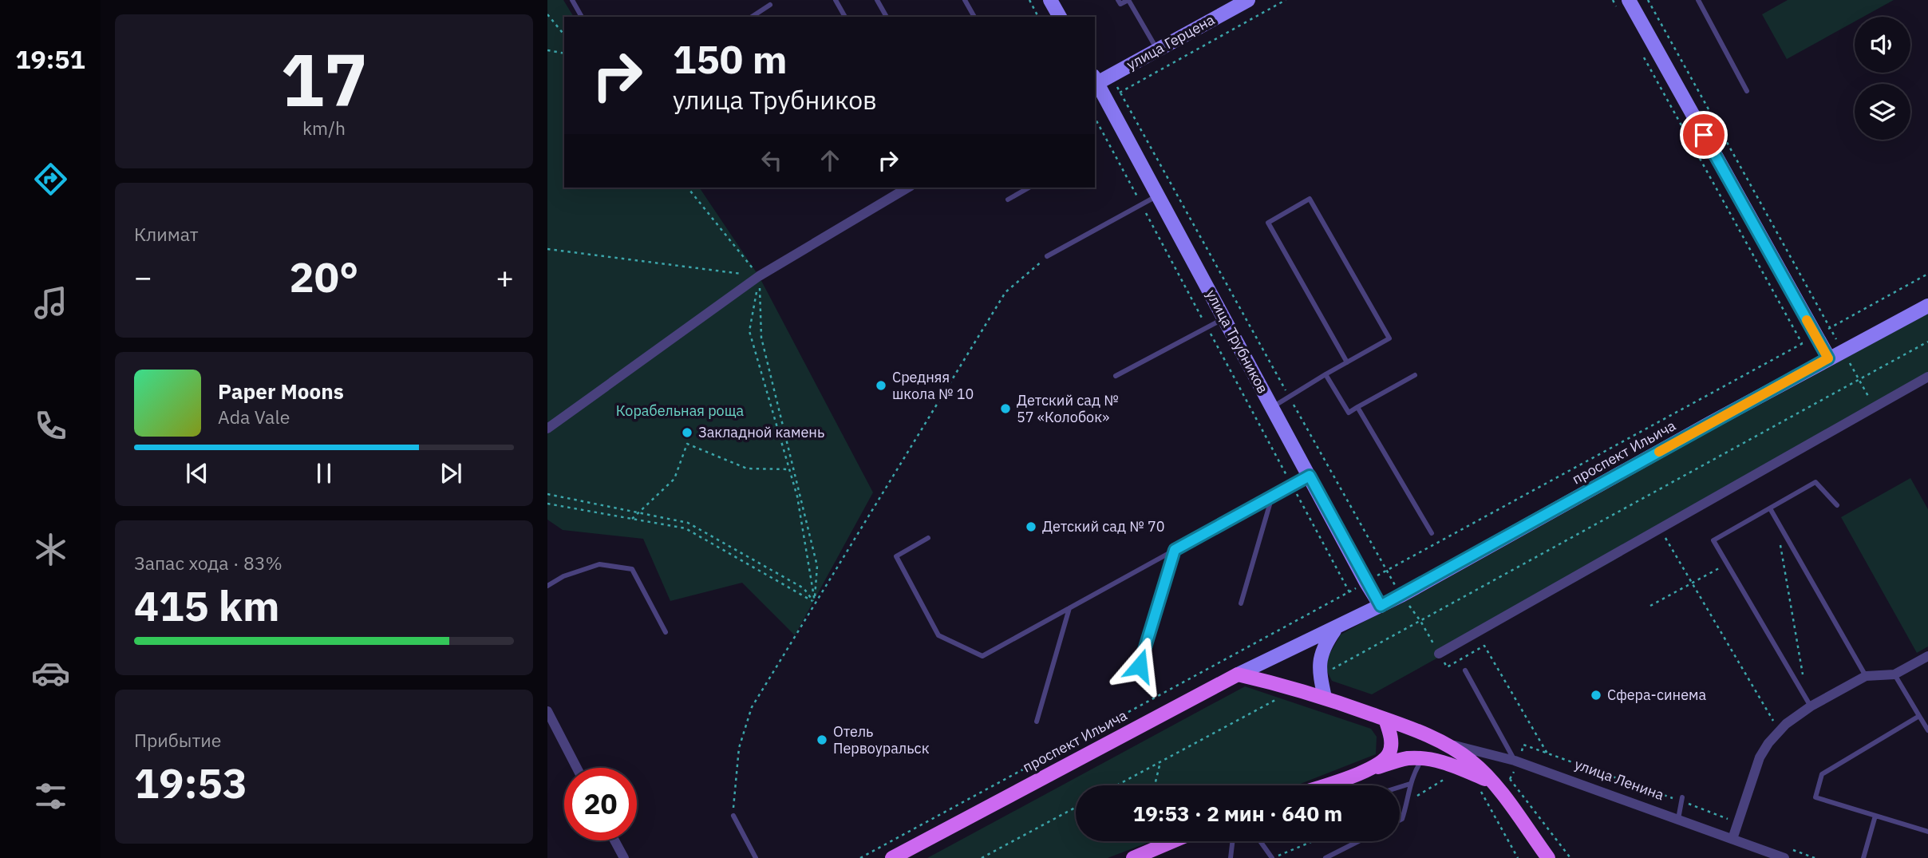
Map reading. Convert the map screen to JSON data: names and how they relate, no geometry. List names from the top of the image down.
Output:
{
  "streets": {
    "main road": ["проспект Ильича", "улица Ленина"],
    "street": ["улица Герцена", "улица Трубников"]
  },
  "crossings": [
    ["улица Герцена", "улица Трубников"],
    ["улица Трубников", "проспект Ильича"],
    ["проспект Ильича", "улица Ленина"]
  ],
  "parks": ["Корабельная роща"],
  "places": [
    "Средняя школа № 10",
    "Детский сад № 57 «Колобок»",
    "Закладной камень",
    "Детский сад № 70",
    "Сфера-синема",
    "Отель Первоуральск"
  ],
  "page": {
    "tabs": "19:51",
    "tile": [
      ["17", "km/h"],
      "Климат",
      ["Запас хода · 83%", "415 km"],
      ["Прибытие", "19:53"]
    ],
    "turn": ["150 m", "улица Трубников"],
    "heat": ["−", "20°", "+"],
    "song": ["Paper Moons", "Ada Vale"],
    "limit": "20",
    "trip": "19:53 · 2 мин · 640 m"
  }
}
